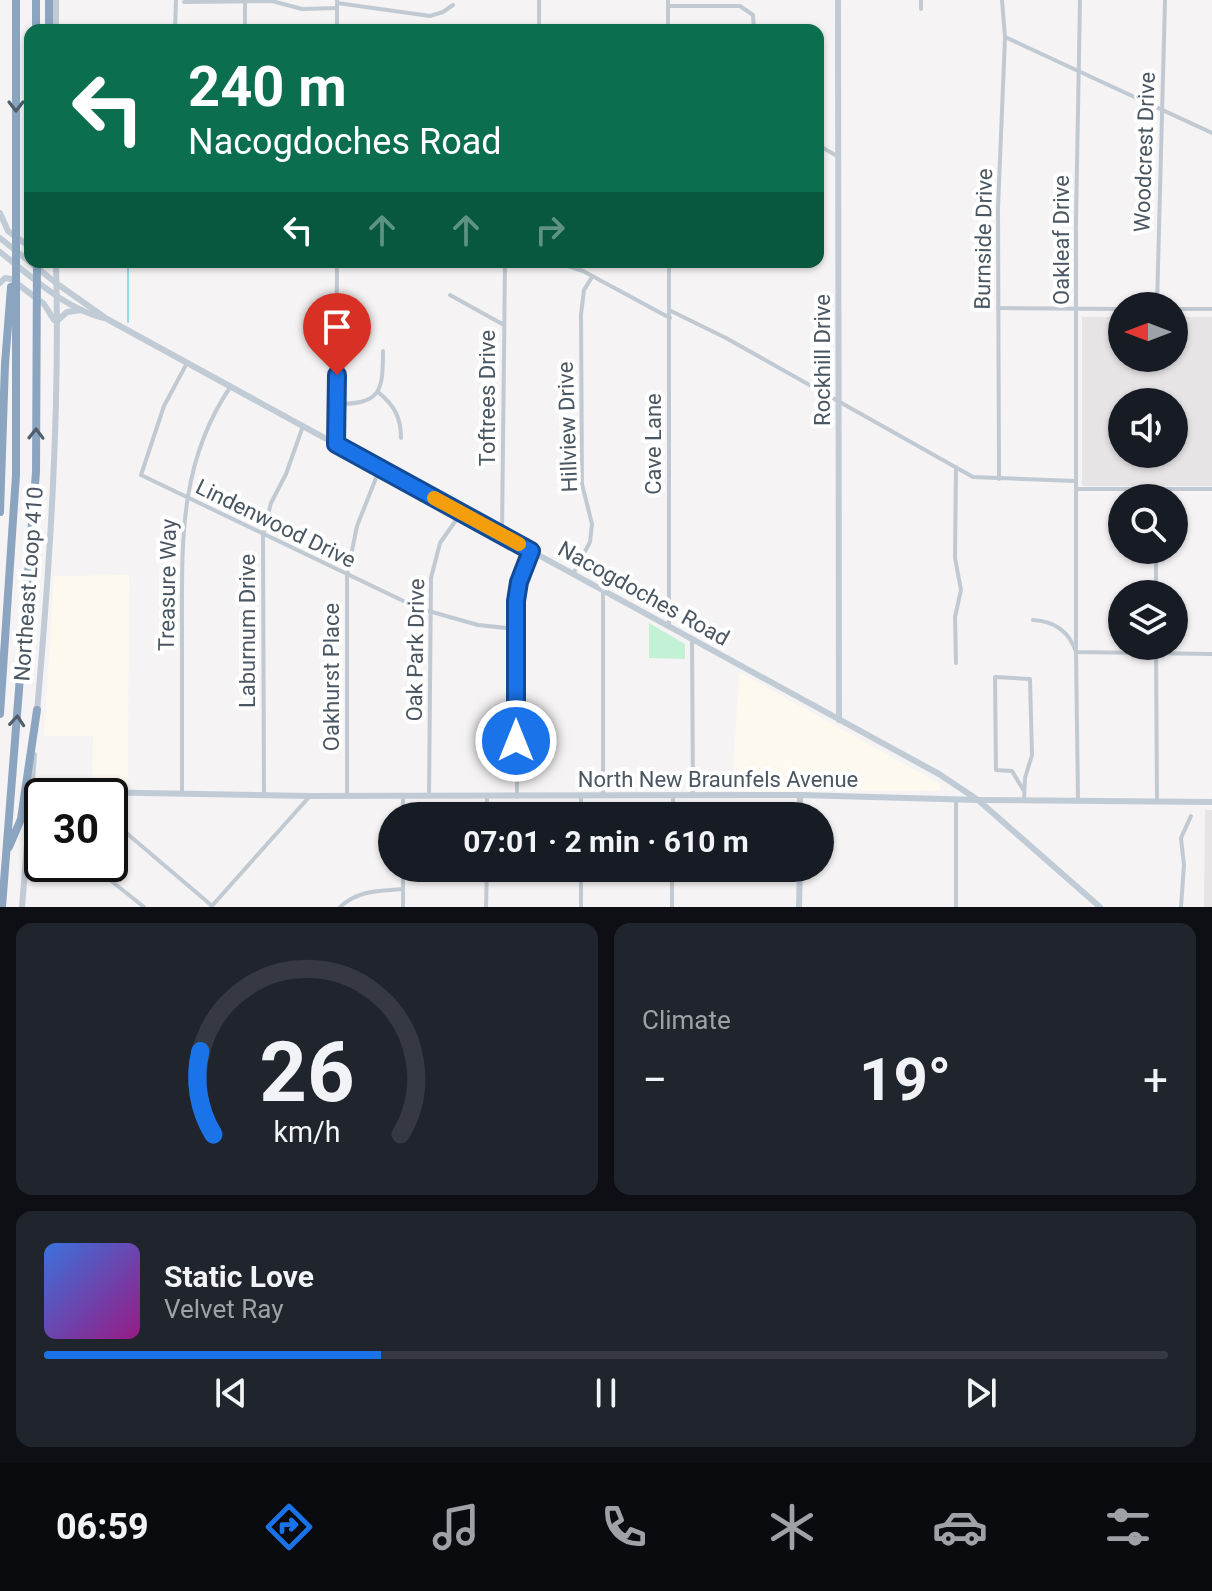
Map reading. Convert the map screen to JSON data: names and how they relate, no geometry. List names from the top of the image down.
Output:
{
  "streets": {
    "main road": [
      "Rockhill Drive",
      "Northeast Loop 410",
      "Nacogdoches Road",
      "North New Braunfels Avenue"
    ],
    "street": [
      "Woodcrest Drive",
      "Burnside Drive",
      "Oakleaf Drive",
      "Toftrees Drive",
      "Hillview Drive",
      "Cave Lane",
      "Lindenwood Drive",
      "Treasure Way",
      "Laburnum Drive",
      "Oak Park Drive",
      "Oakhurst Place"
    ]
  },
  "crossings": [
    ["Rockhill Drive", "Nacogdoches Road"],
    ["Toftrees Drive", "Nacogdoches Road"],
    ["Hillview Drive", "Nacogdoches Road"],
    ["Cave Lane", "Nacogdoches Road"],
    ["Lindenwood Drive", "Treasure Way"],
    ["Lindenwood Drive", "Nacogdoches Road"],
    ["Lindenwood Drive", "Laburnum Drive"],
    ["Lindenwood Drive", "Oak Park Drive"],
    ["Lindenwood Drive", "Oakhurst Place"],
    ["Northeast Loop 410", "Nacogdoches Road"],
    ["Treasure Way", "Nacogdoches Road"],
    ["Treasure Way", "North New Braunfels Avenue"],
    ["Nacogdoches Road", "Laburnum Drive"],
    ["Nacogdoches Road", "Oak Park Drive"],
    ["Nacogdoches Road", "Oakhurst Place"],
    ["Nacogdoches Road", "North New Braunfels Avenue"],
    ["Laburnum Drive", "North New Braunfels Avenue"],
    ["Oak Park Drive", "North New Braunfels Avenue"],
    ["Oakhurst Place", "North New Braunfels Avenue"]
  ],
  "north": "left",
  "page": {
    "turn": ["240 m", "Nacogdoches Road"],
    "limit": "30",
    "trip": "07:01 · 2 min · 610 m",
    "tile": "Climate",
    "heat": ["−", "19°", "+"],
    "song": ["Static Love", "Velvet Ray"],
    "tabs": "06:59",
    "gauge": ["26", "km/h"]
  }
}
